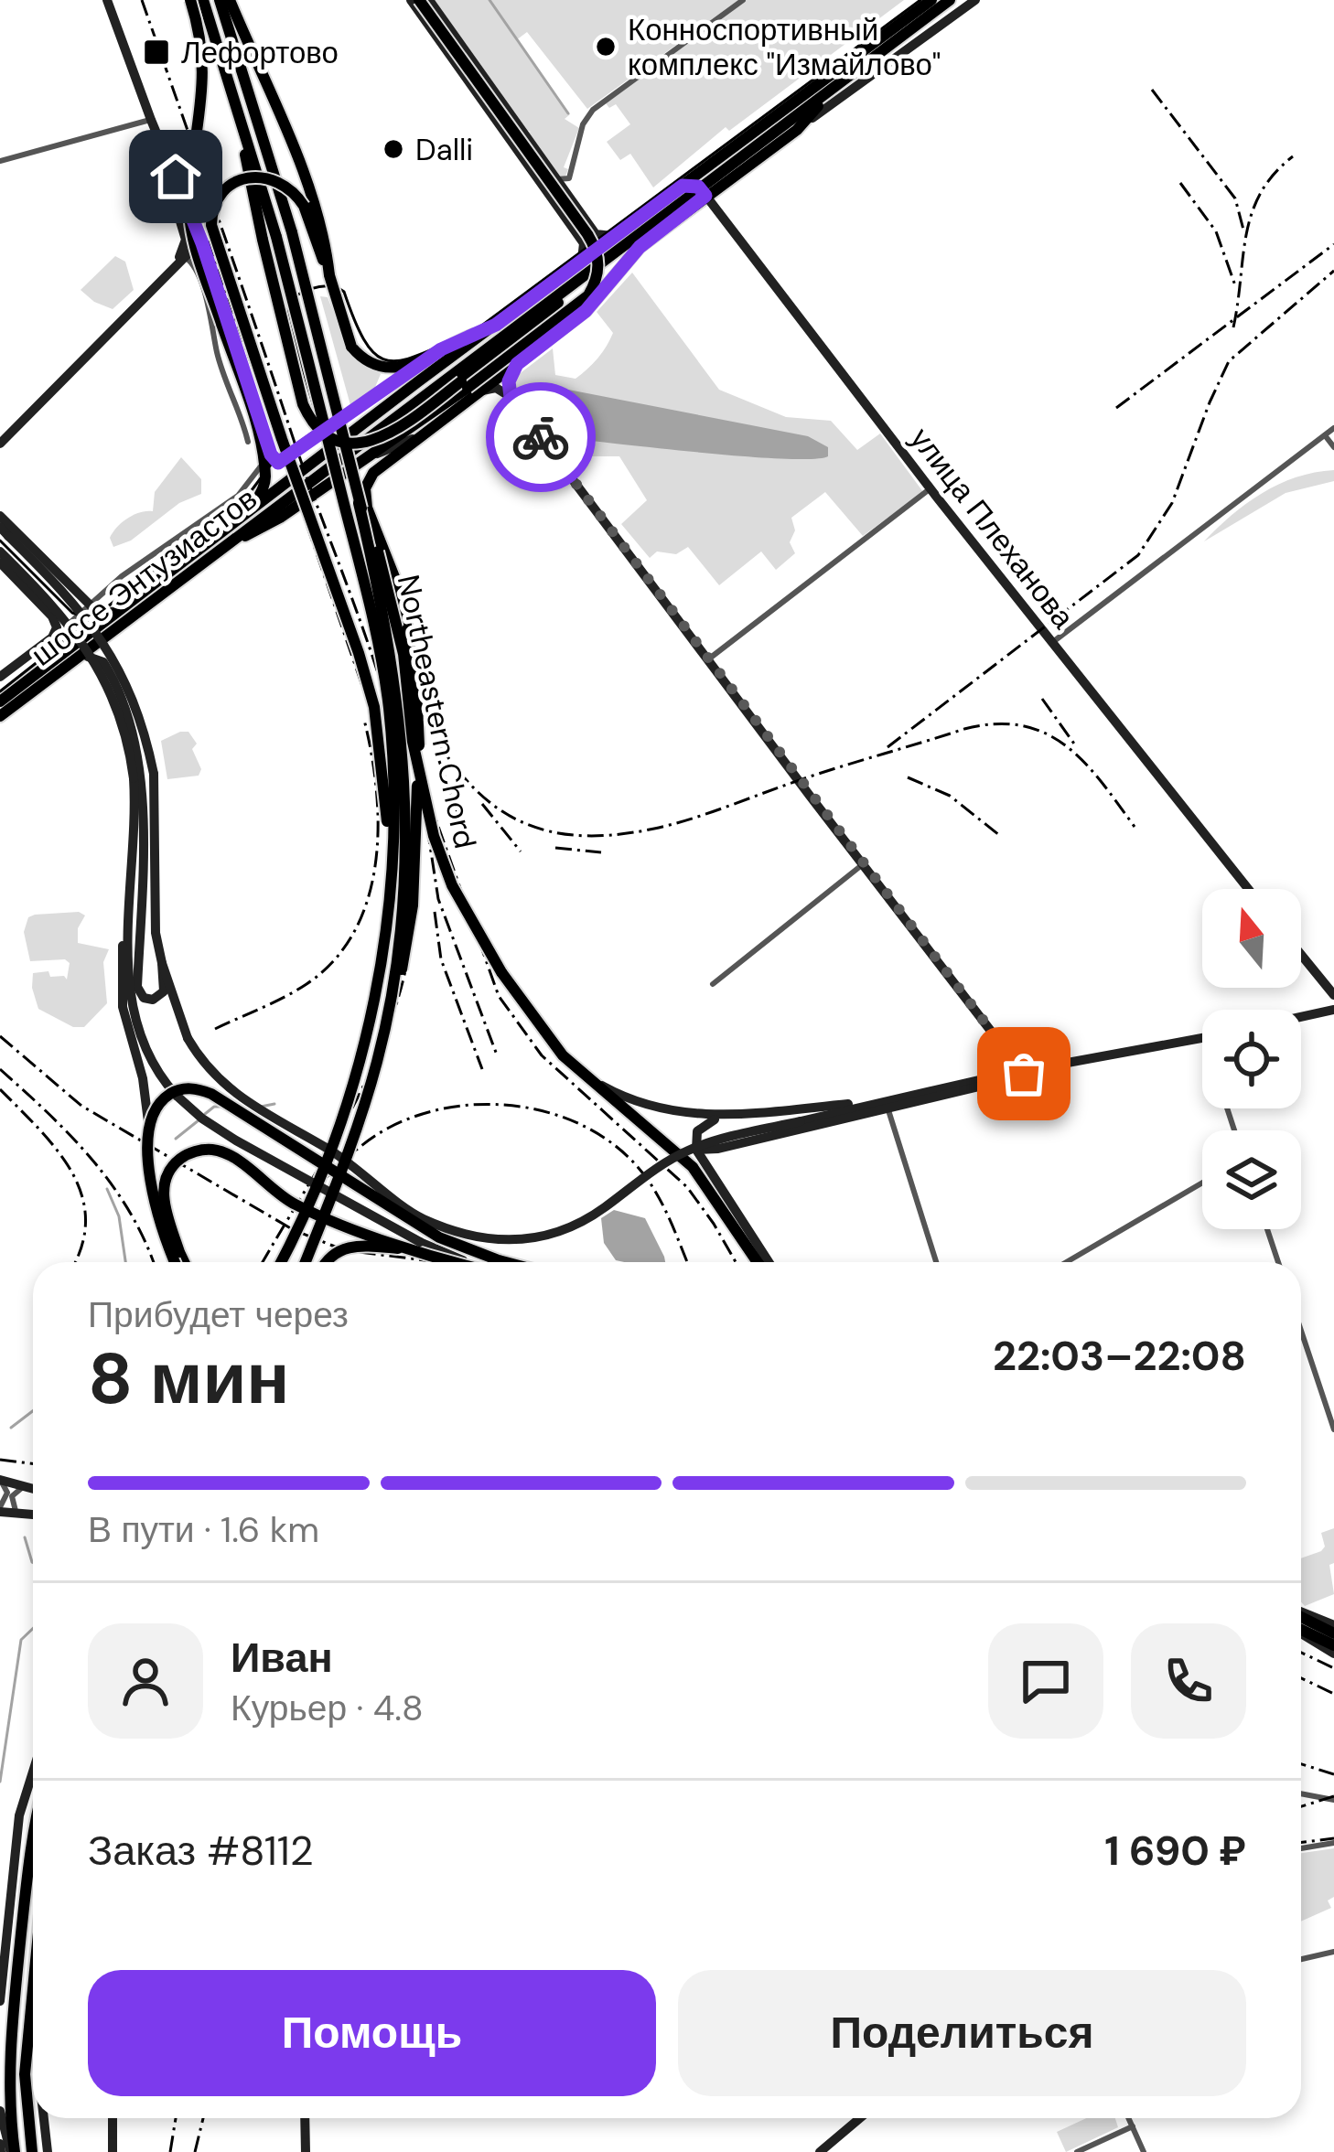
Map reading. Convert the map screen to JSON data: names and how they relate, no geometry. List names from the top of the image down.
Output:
{
  "streets": {
    "main road": ["улица Плеханова", "шоссе Энтузиастов", "Northeastern Chord"]
  },
  "crossings": [
    ["улица Плеханова", "шоссе Энтузиастов"]
  ],
  "places": {
    "other": ["Конноспортивный комплекс \"Измайлово\"", "Dalli"],
    "transit": ["Лефортово"]
  },
  "north": "top",
  "page": {
    "heading": ["8 мин", "Прибудет через", "22:03–22:08"],
    "panel": [
      "Иван",
      "Курьер · 4.8",
      "Заказ #8112",
      "1 690 ₽"
    ],
    "bar": "В пути · 1.6 km",
    "buttons": ["Помощь", "Поделиться"]
  }
}
